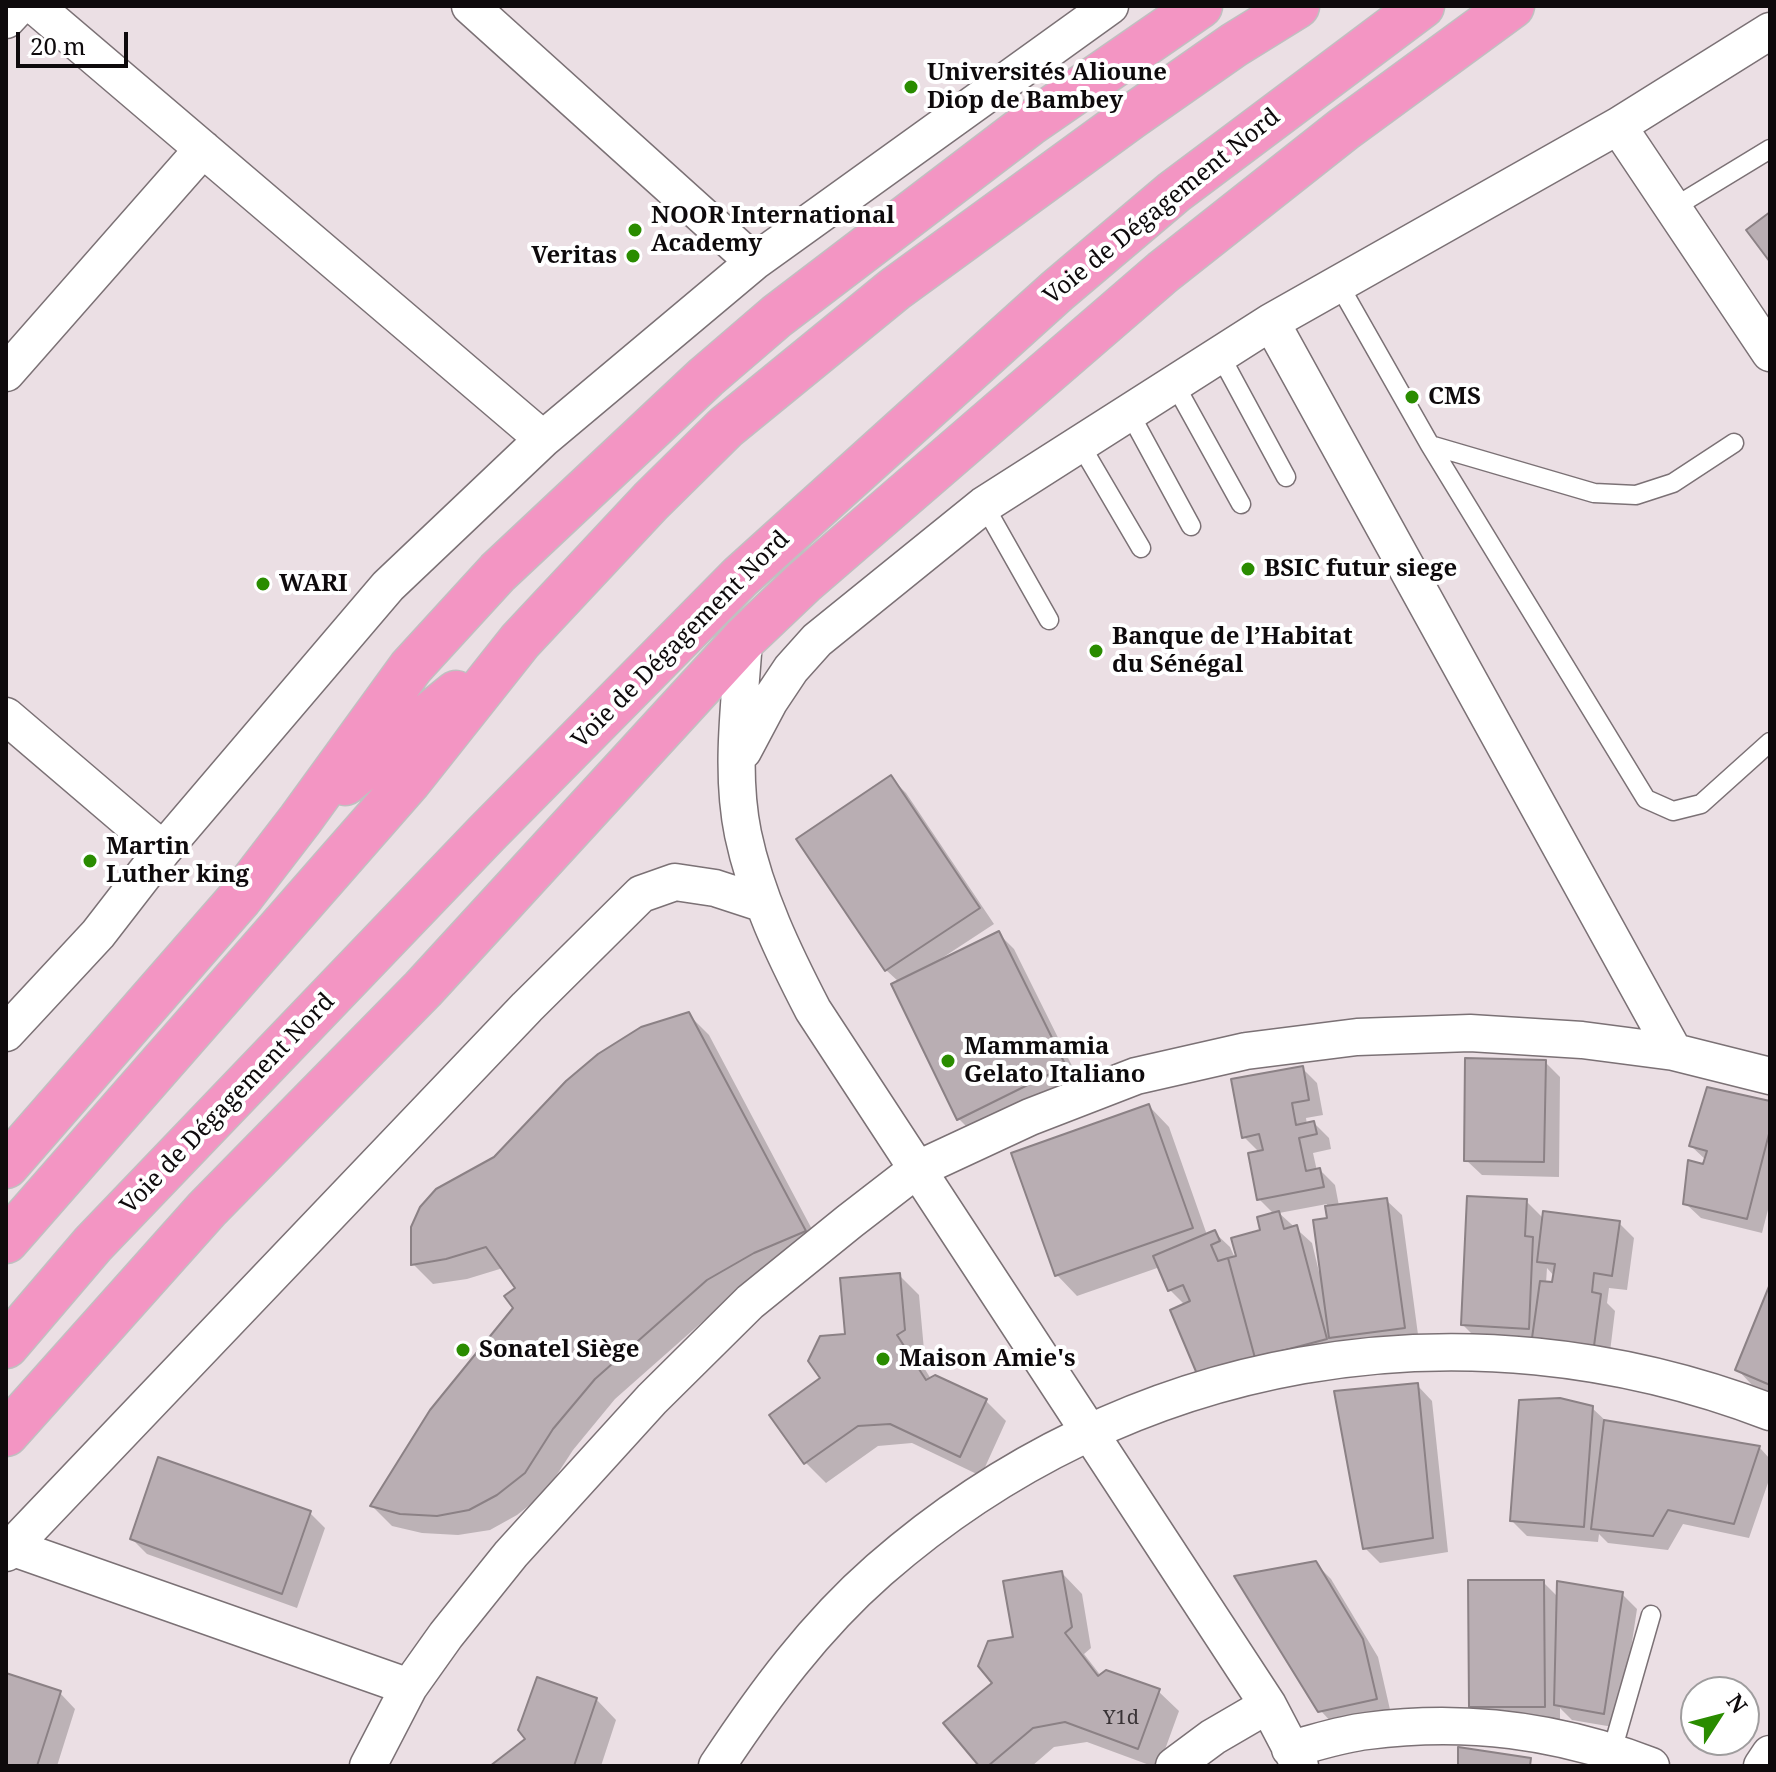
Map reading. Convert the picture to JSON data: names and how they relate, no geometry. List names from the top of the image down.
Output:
{
  "streets": {
    "highway": ["Voie de Dégagement Nord"]
  },
  "places": [
    "Universités Alioune Diop de Bambey",
    "NOOR International Academy",
    "Veritas",
    "CMS",
    "BSIC futur siege",
    "WARI",
    "Banque de l’Habitat du Sénégal",
    "Martin Luther king",
    "Mammamia Gelato Italiano",
    "Sonatel Siège",
    "Maison Amie's"
  ],
  "house_numbers": ["Y1d"],
  "scale_bar": "20 m",
  "north": "top right"
}
